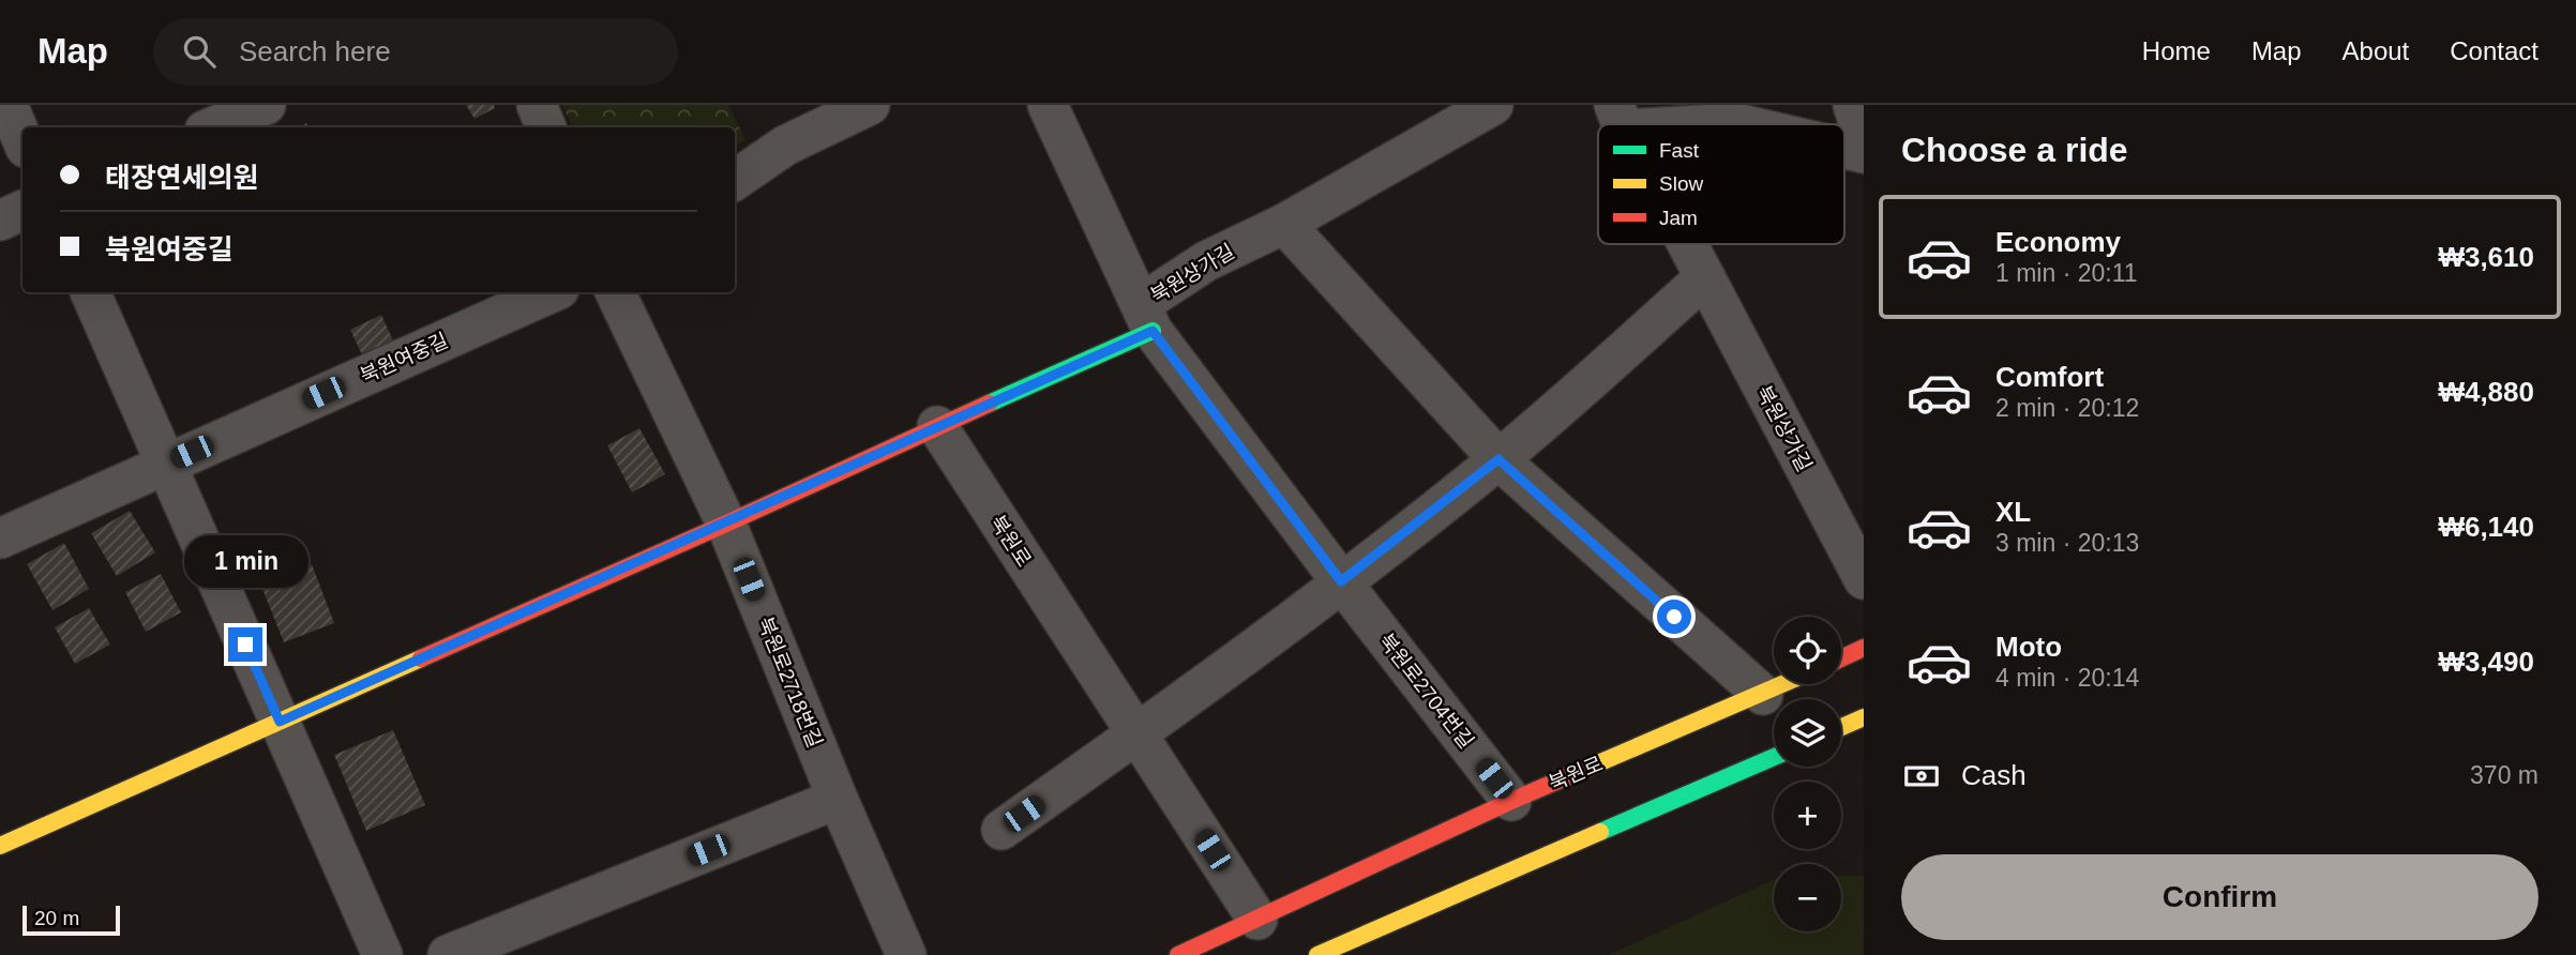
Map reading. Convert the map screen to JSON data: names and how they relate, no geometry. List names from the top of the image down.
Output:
{
  "streets": {
    "street": [
      "북원상가길",
      "북원여중길",
      "북원로",
      "북원로2718번길",
      "북원로2704번길"
    ]
  },
  "crossings": [
    ["북원상가길", "북원로2704번길"],
    ["북원로", "북원로2704번길"]
  ],
  "legend": ["Fast", "Slow", "Jam"],
  "scale_bar": "20 m",
  "page": {
    "header": "Map",
    "search": "Search here",
    "nav": [
      "Home",
      "Map",
      "About",
      "Contact"
    ],
    "heading": "Choose a ride",
    "banner": ["태장연세의원", "북원여중길"],
    "list": [
      {
        "name": "Economy",
        "note": "1 min · 20:11",
        "value": "₩3,610"
      },
      {
        "name": "Comfort",
        "note": "2 min · 20:12",
        "value": "₩4,880"
      },
      {
        "name": "XL",
        "note": "3 min · 20:13",
        "value": "₩6,140"
      },
      {
        "name": "Moto",
        "note": "4 min · 20:14",
        "value": "₩3,490"
      }
    ],
    "bubble": "1 min",
    "map_buttons": ["+", "−"],
    "pay": ["Cash", "370 m"],
    "buttons": "Confirm",
    "scale": "20 m"
  }
}
